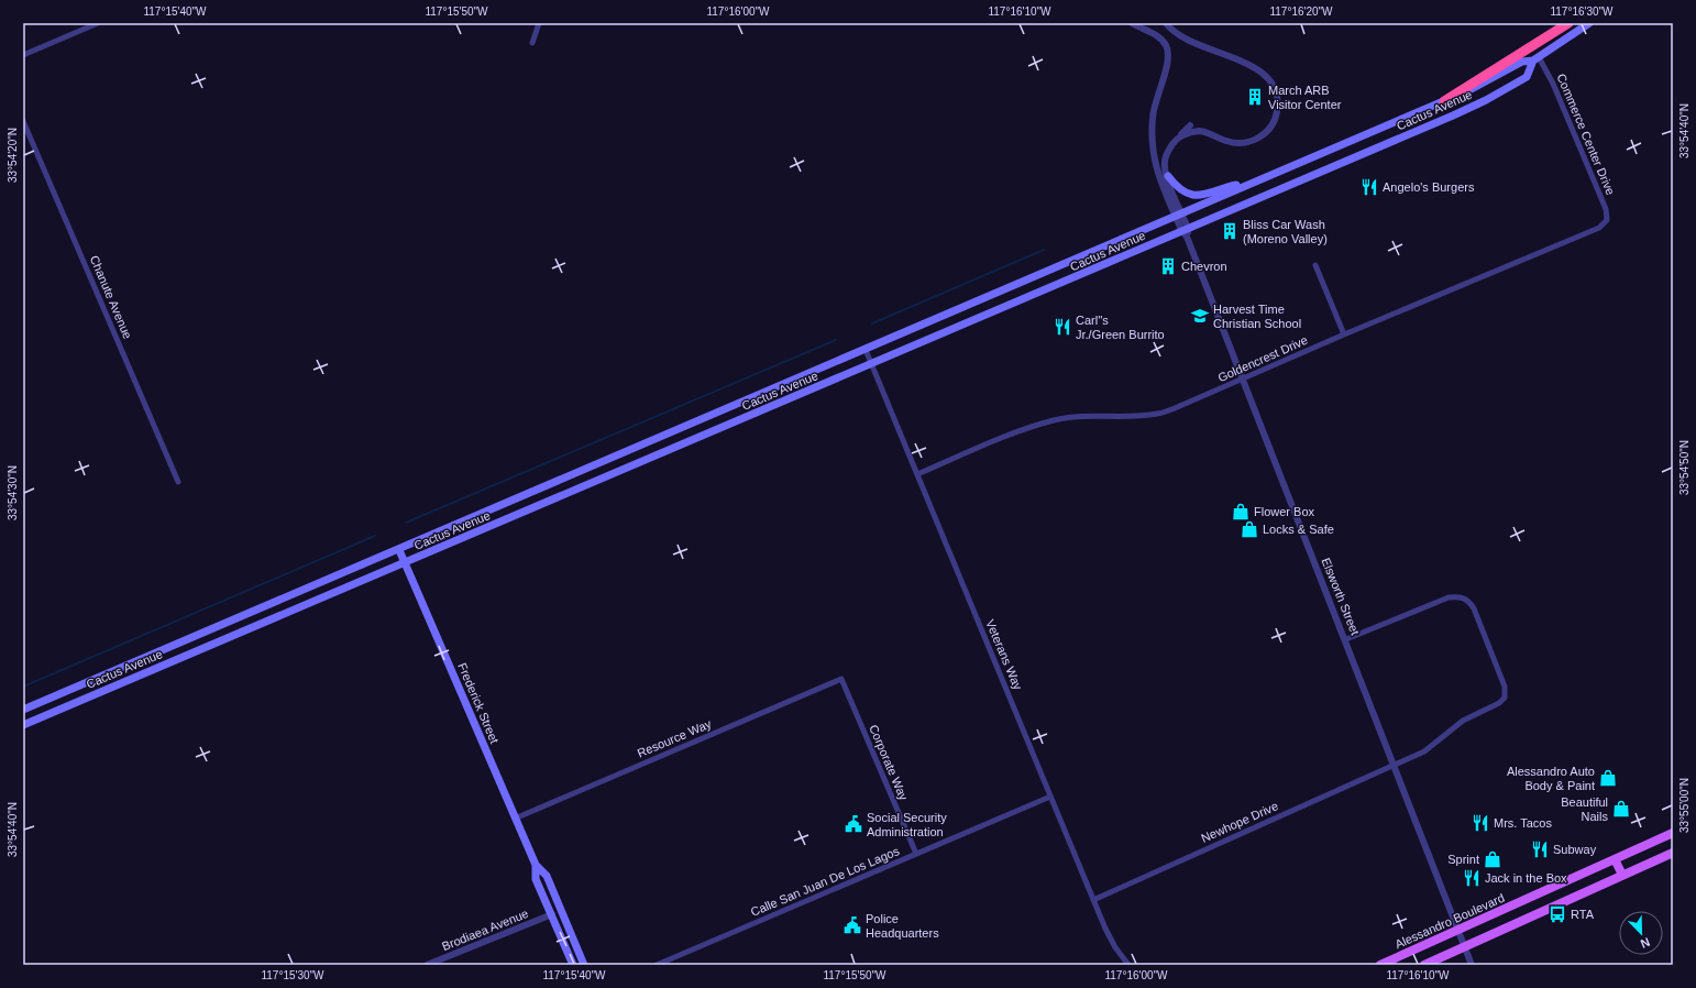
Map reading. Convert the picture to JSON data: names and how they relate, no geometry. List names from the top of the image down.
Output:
{
  "streets": {
    "main road": ["Cactus Avenue", "Frederick Street", "Alessandro Boulevard"],
    "street": [
      "Commerce Center Drive",
      "Chanute Avenue",
      "Goldencrest Drive",
      "Elsworth Street",
      "Veterans Way",
      "Resource Way",
      "Corporate Way",
      "Newhope Drive",
      "Calle San Juan De Los Lagos",
      "Brodiaea Avenue"
    ]
  },
  "crossings": [
    ["Cactus Avenue", "Commerce Center Drive"],
    ["Cactus Avenue", "Elsworth Street"],
    ["Cactus Avenue", "Veterans Way"],
    ["Cactus Avenue", "Frederick Street"],
    ["Commerce Center Drive", "Goldencrest Drive"],
    ["Goldencrest Drive", "Elsworth Street"],
    ["Goldencrest Drive", "Veterans Way"],
    ["Elsworth Street", "Newhope Drive"],
    ["Elsworth Street", "Alessandro Boulevard"],
    ["Veterans Way", "Newhope Drive"],
    ["Veterans Way", "Calle San Juan De Los Lagos"],
    ["Frederick Street", "Resource Way"],
    ["Frederick Street", "Brodiaea Avenue"],
    ["Resource Way", "Corporate Way"],
    ["Corporate Way", "Calle San Juan De Los Lagos"]
  ],
  "places": {
    "building": ["March ARB Visitor Center", "Bliss Car Wash (Moreno Valley)", "Chevron"],
    "restaurant": [
      "Angelo's Burgers",
      "Carl''s Jr./Green Burrito",
      "Mrs. Tacos",
      "Subway",
      "Jack in the Box"
    ],
    "school or university": ["Harvest Time Christian School"],
    "shop": [
      "Flower Box",
      "Locks & Safe",
      "Alessandro Auto Body & Paint",
      "Beautiful Nails",
      "Sprint"
    ],
    "public building": ["Social Security Administration", "Police Headquarters"],
    "bus stop": ["RTA"]
  },
  "north": "bottom right",
  "coordinates": [
    "117°15'40\"W",
    "117°15'50\"W",
    "117°16'00\"W",
    "117°16'10\"W",
    "117°16'20\"W",
    "117°16'30\"W",
    "33°54'40\"N",
    "33°54'20\"N",
    "33°54'50\"N",
    "33°54'30\"N",
    "33°55'00\"N",
    "117°15'30\"W"
  ]
}
